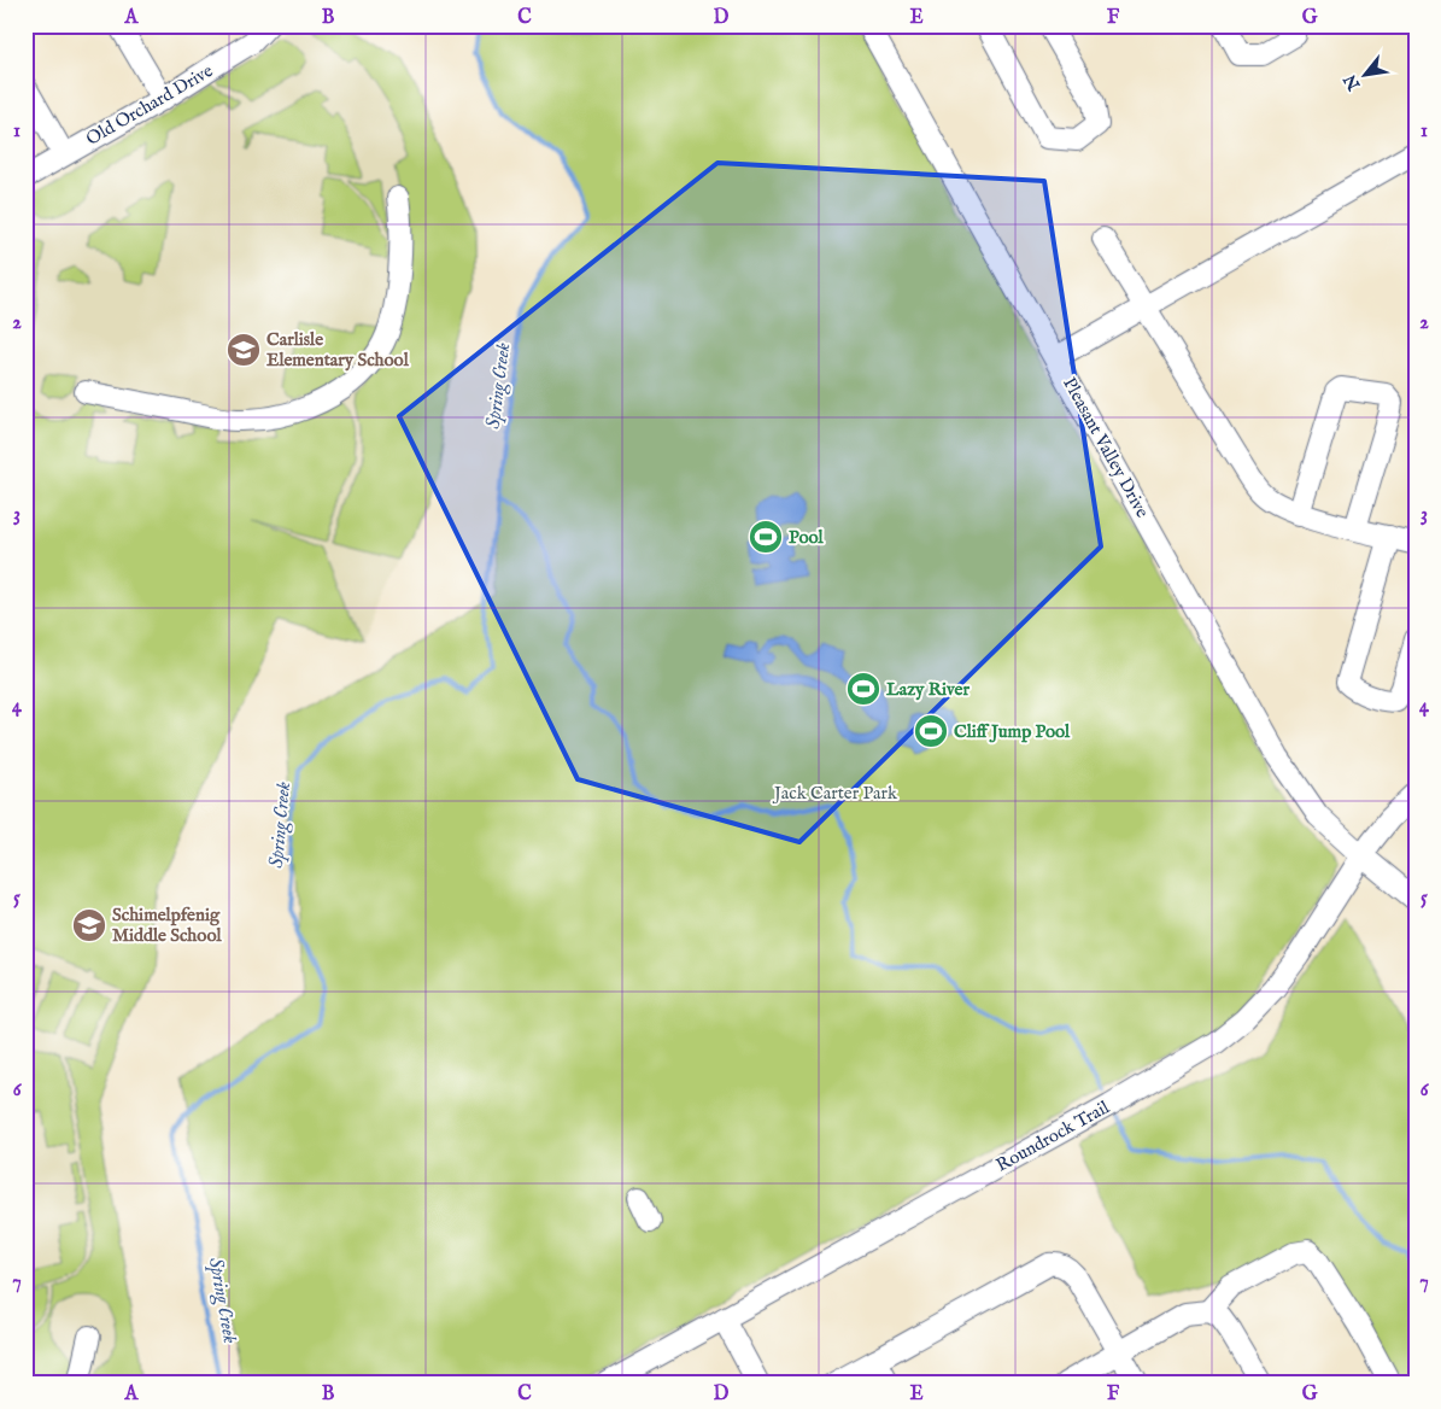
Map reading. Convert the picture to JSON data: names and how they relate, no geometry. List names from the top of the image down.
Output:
{
  "streets": {
    "street": ["Old Orchard Drive", "Pleasant Valley Drive", "Roundrock Trail"]
  },
  "crossings": [
    ["Pleasant Valley Drive", "Roundrock Trail"]
  ],
  "water": ["Spring Creek"],
  "parks": ["Jack Carter Park"],
  "places": {
    "school or university": ["Carlisle Elementary School", "Schimelpfenig Middle School"],
    "sports": ["Pool", "Lazy River", "Cliff Jump Pool"]
  },
  "north": "bottom left",
  "grid": {
    "columns": [
      "A",
      "B",
      "C",
      "D",
      "E",
      "F",
      "G"
    ],
    "rows": [
      "1",
      "2",
      "3",
      "4",
      "5",
      "6",
      "7"
    ]
  }
}
